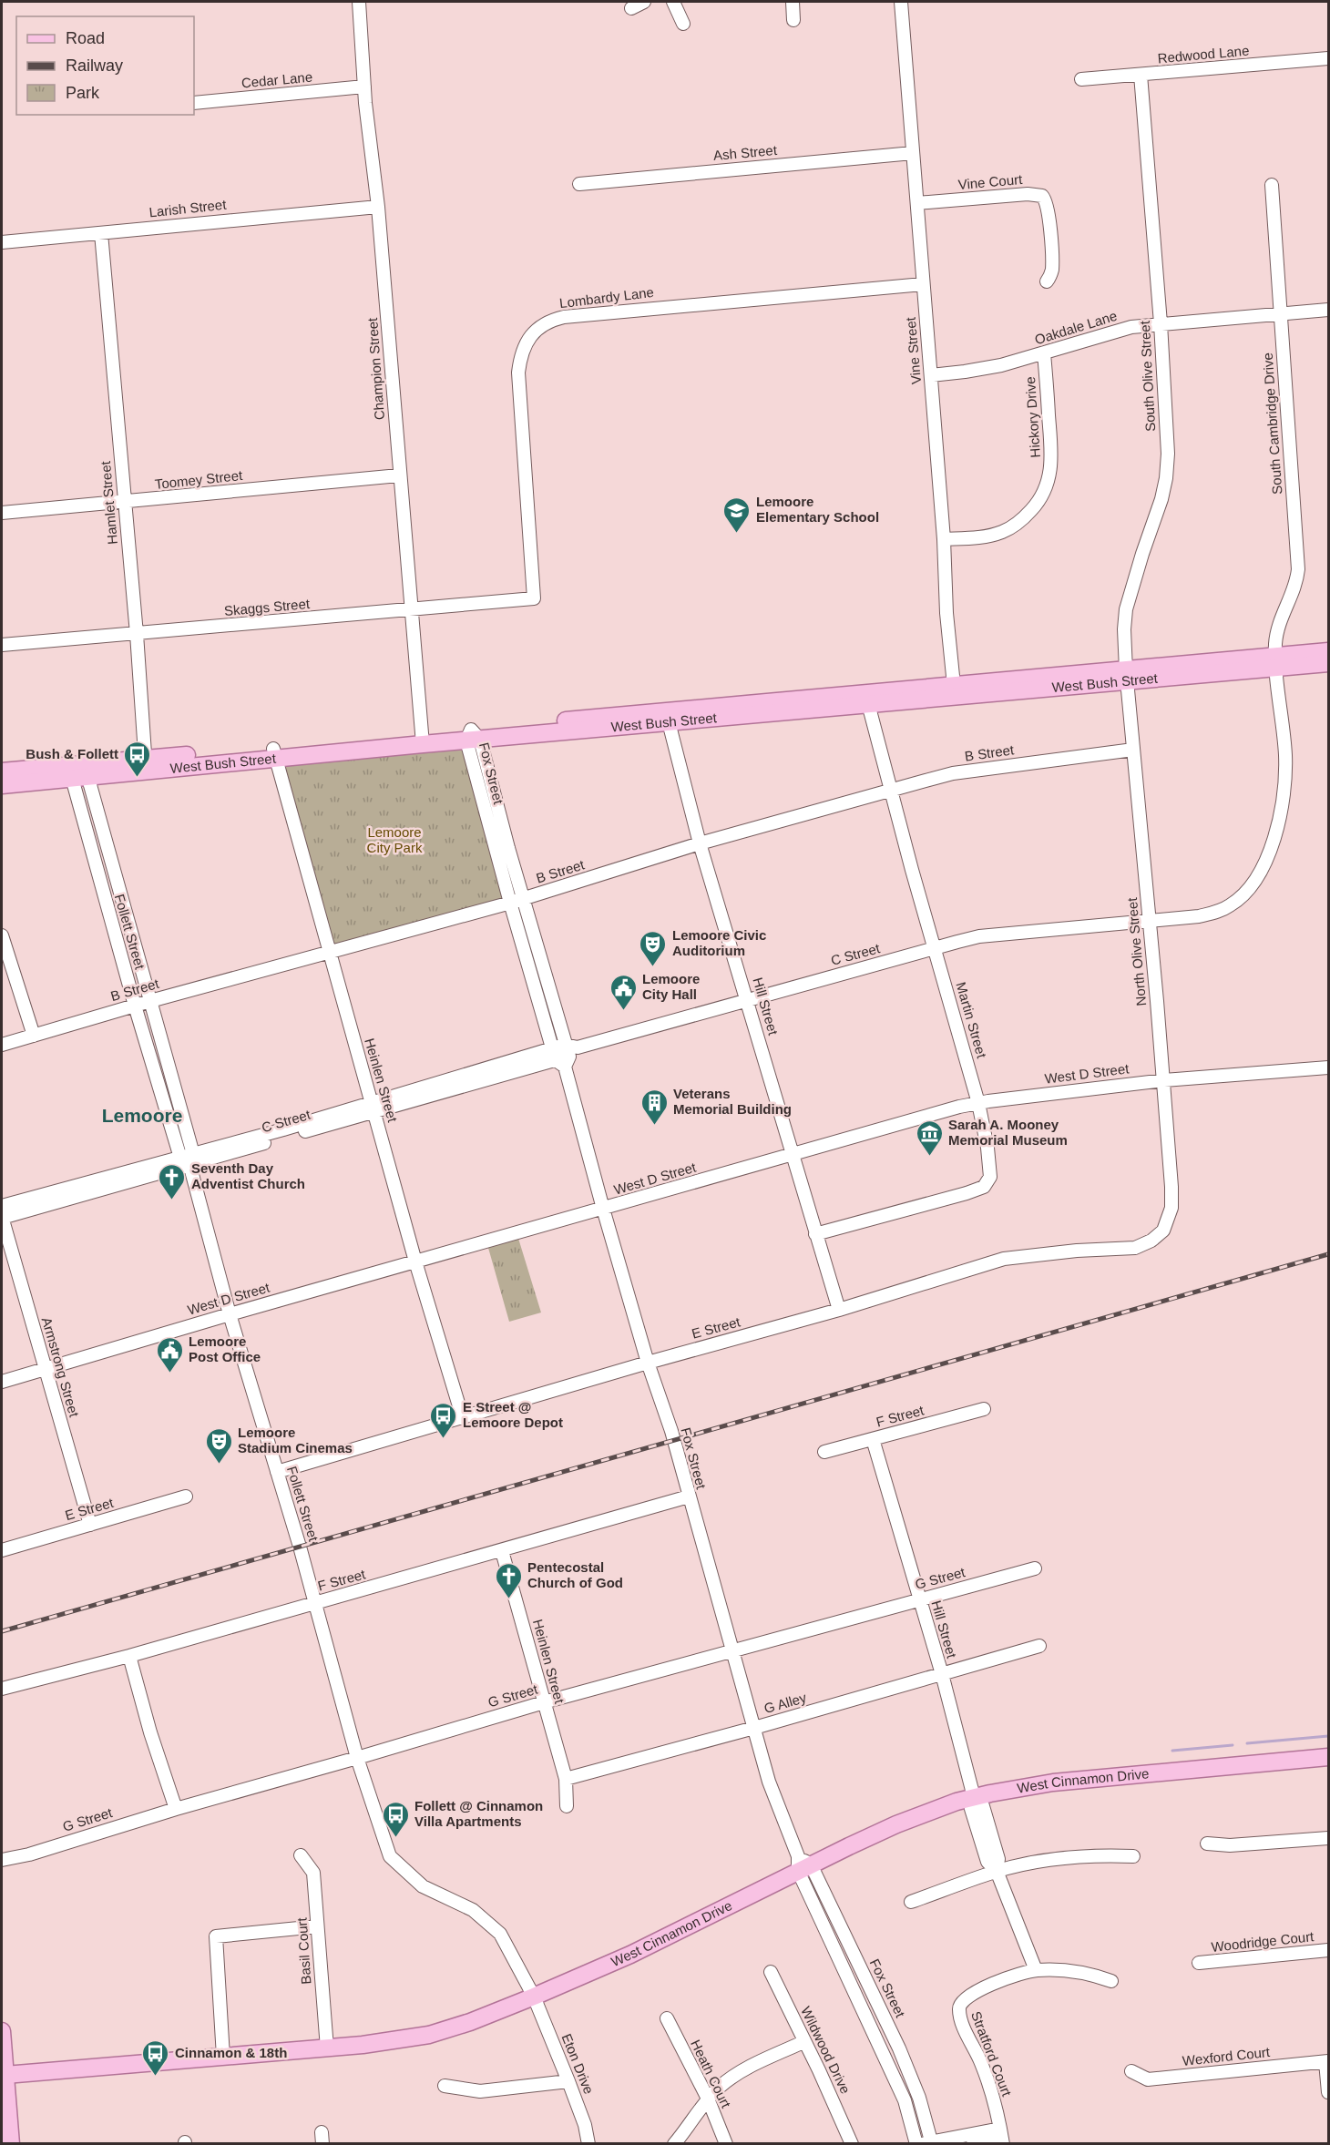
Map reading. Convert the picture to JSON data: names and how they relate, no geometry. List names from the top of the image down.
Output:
{
  "streets": {
    "main road": ["West Bush Street", "West Cinnamon Drive"],
    "street": [
      "Redwood Lane",
      "Cedar Lane",
      "Ash Street",
      "Vine Court",
      "Larish Street",
      "Lombardy Lane",
      "Oakdale Lane",
      "Vine Street",
      "Champion Street",
      "South Olive Street",
      "Hickory Drive",
      "South Cambridge Drive",
      "Toomey Street",
      "Hamlet Street",
      "Skaggs Street",
      "B Street",
      "Fox Street",
      "Follett Street",
      "North Olive Street",
      "C Street",
      "Hill Street",
      "Martin Street",
      "West D Street",
      "Heinlen Street",
      "E Street",
      "Armstrong Street",
      "F Street",
      "G Street",
      "G Alley",
      "Woodridge Court",
      "Basil Court",
      "Wildwood Drive",
      "Stratford Court",
      "Wexford Court",
      "Eton Drive",
      "Heath Court"
    ]
  },
  "crossings": [
    ["Redwood Lane", "South Olive Street"],
    ["Cedar Lane", "Champion Street"],
    ["Ash Street", "Vine Street"],
    ["Vine Court", "Vine Street"],
    ["Larish Street", "Champion Street"],
    ["Larish Street", "Hamlet Street"],
    ["Lombardy Lane", "Vine Street"],
    ["Lombardy Lane", "Skaggs Street"],
    ["Oakdale Lane", "Vine Street"],
    ["Oakdale Lane", "South Olive Street"],
    ["Oakdale Lane", "Hickory Drive"],
    ["Oakdale Lane", "South Cambridge Drive"],
    ["Vine Street", "Hickory Drive"],
    ["Vine Street", "West Bush Street"],
    ["Champion Street", "Toomey Street"],
    ["Champion Street", "Skaggs Street"],
    ["Champion Street", "West Bush Street"],
    ["South Olive Street", "West Bush Street"],
    ["South Olive Street", "North Olive Street"],
    ["South Cambridge Drive", "West Bush Street"],
    ["South Cambridge Drive", "North Olive Street"],
    ["South Cambridge Drive", "C Street"],
    ["Toomey Street", "Hamlet Street"],
    ["Hamlet Street", "Skaggs Street"],
    ["Hamlet Street", "West Bush Street"],
    ["West Bush Street", "Fox Street"],
    ["West Bush Street", "Follett Street"],
    ["West Bush Street", "North Olive Street"],
    ["West Bush Street", "Hill Street"],
    ["West Bush Street", "Martin Street"],
    ["West Bush Street", "Heinlen Street"],
    ["B Street", "Fox Street"],
    ["B Street", "Follett Street"],
    ["B Street", "North Olive Street"],
    ["B Street", "Hill Street"],
    ["B Street", "Martin Street"],
    ["B Street", "Heinlen Street"],
    ["Fox Street", "C Street"],
    ["Fox Street", "West D Street"],
    ["Fox Street", "E Street"],
    ["Fox Street", "F Street"],
    ["Fox Street", "G Street"],
    ["Fox Street", "G Alley"],
    ["Fox Street", "West Cinnamon Drive"],
    ["Follett Street", "C Street"],
    ["Follett Street", "West D Street"],
    ["Follett Street", "E Street"],
    ["Follett Street", "F Street"],
    ["Follett Street", "G Street"],
    ["Follett Street", "Eton Drive"],
    ["North Olive Street", "C Street"],
    ["North Olive Street", "West D Street"],
    ["North Olive Street", "E Street"],
    ["C Street", "Hill Street"],
    ["C Street", "Martin Street"],
    ["C Street", "Heinlen Street"],
    ["C Street", "Armstrong Street"],
    ["Hill Street", "Martin Street"],
    ["Hill Street", "West D Street"],
    ["Hill Street", "E Street"],
    ["Hill Street", "F Street"],
    ["Hill Street", "G Street"],
    ["Hill Street", "G Alley"],
    ["Hill Street", "West Cinnamon Drive"],
    ["Hill Street", "Stratford Court"],
    ["Martin Street", "West D Street"],
    ["West D Street", "Heinlen Street"],
    ["West D Street", "Armstrong Street"],
    ["Heinlen Street", "E Street"],
    ["Heinlen Street", "F Street"],
    ["Heinlen Street", "G Street"],
    ["Heinlen Street", "G Alley"],
    ["E Street", "Armstrong Street"],
    ["West Cinnamon Drive", "Basil Court"],
    ["West Cinnamon Drive", "Eton Drive"]
  ],
  "districts": ["Lemoore"],
  "parks": ["Lemoore City Park"],
  "places": {
    "school or university": ["Lemoore Elementary School"],
    "bus stop": [
      "Bush & Follett",
      "E Street @ Lemoore Depot",
      "Follett @ Cinnamon Villa Apartments",
      "Cinnamon & 18th"
    ],
    "theatre": ["Lemoore Civic Auditorium", "Lemoore Stadium Cinemas"],
    "public building": ["Lemoore City Hall", "Lemoore Post Office"],
    "building": ["Veterans Memorial Building"],
    "museum": ["Sarah A. Mooney Memorial Museum"],
    "church": ["Seventh Day Adventist Church", "Pentecostal Church of God"]
  },
  "legend": ["Road", "Railway", "Park"]
}
